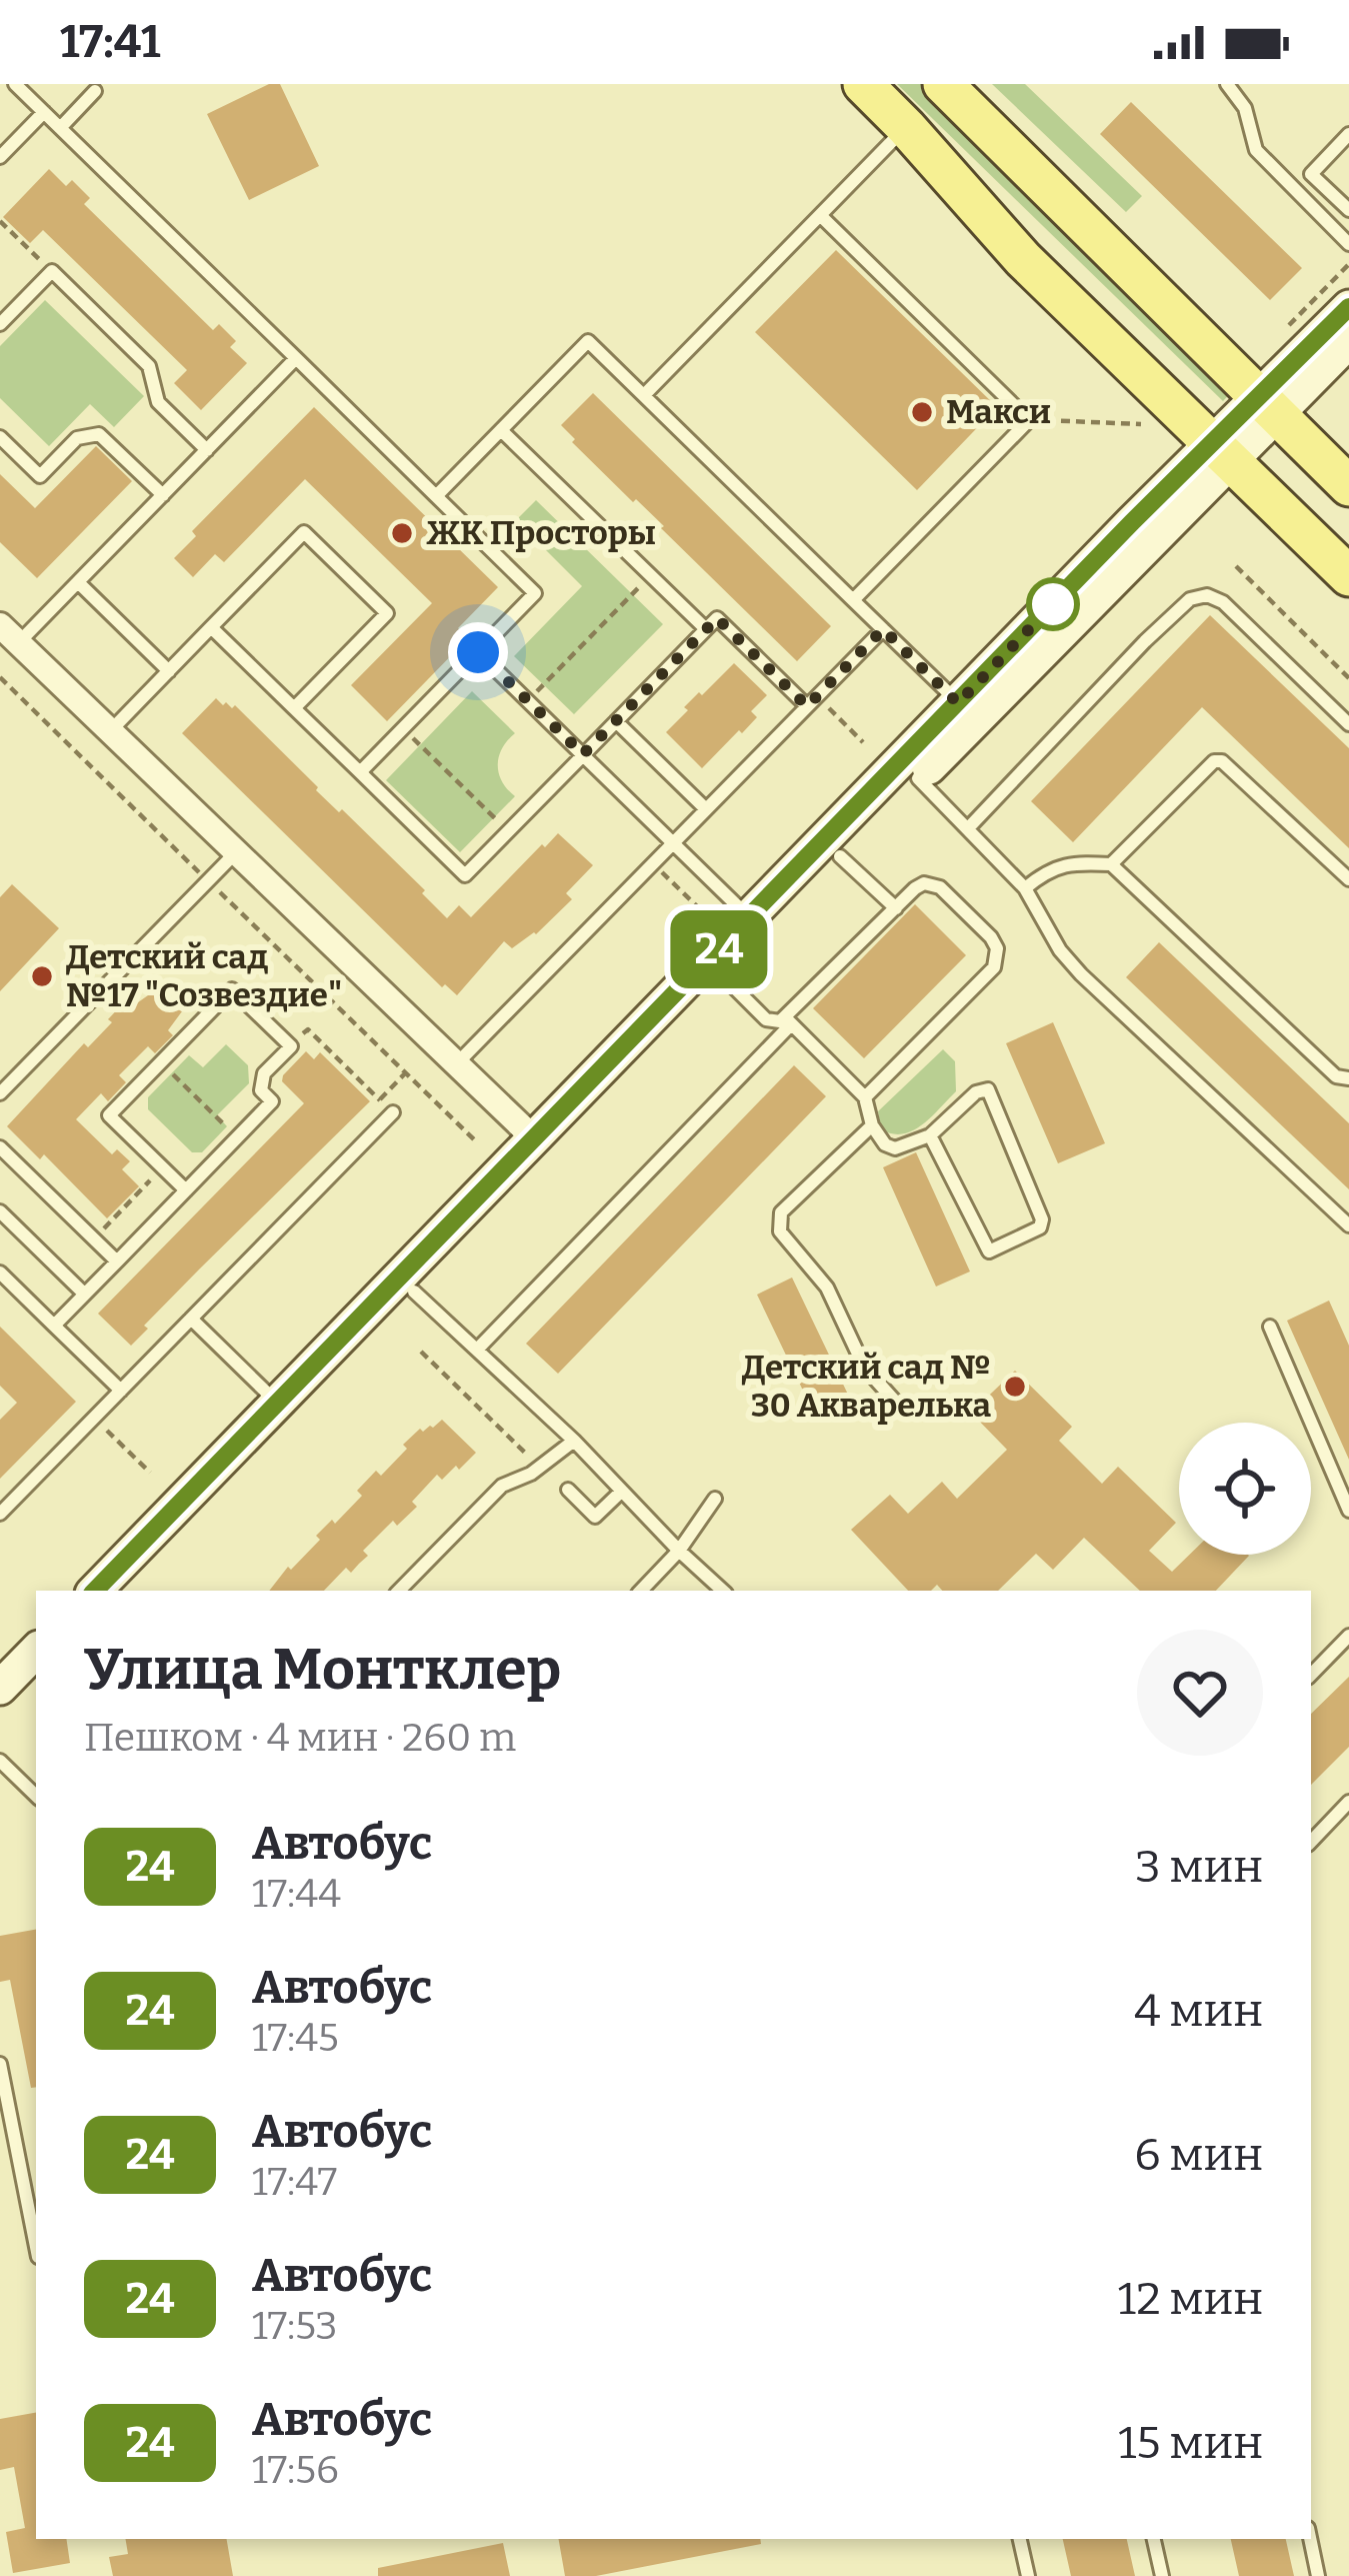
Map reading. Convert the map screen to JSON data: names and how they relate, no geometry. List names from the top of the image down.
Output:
{
  "places": [
    "Макси",
    "ЖК Просторы",
    "Детский сад №17 \"Созвездие\"",
    "Детский сад № 30 Акварелька"
  ],
  "lines": ["bus line 24"],
  "page": {
    "status": "17:41",
    "on_map": "24",
    "heading": ["Улица Монтклер", "Пешком · 4 мин · 260 m"],
    "list": [
      {
        "mark": "24",
        "name": "Автобус",
        "note": "17:44",
        "value": "3 мин"
      },
      {
        "mark": "24",
        "name": "Автобус",
        "note": "17:45",
        "value": "4 мин"
      },
      {
        "mark": "24",
        "name": "Автобус",
        "note": "17:47",
        "value": "6 мин"
      },
      {
        "mark": "24",
        "name": "Автобус",
        "note": "17:53",
        "value": "12 мин"
      },
      {
        "mark": "24",
        "name": "Автобус",
        "note": "17:56",
        "value": "15 мин"
      }
    ]
  }
}
